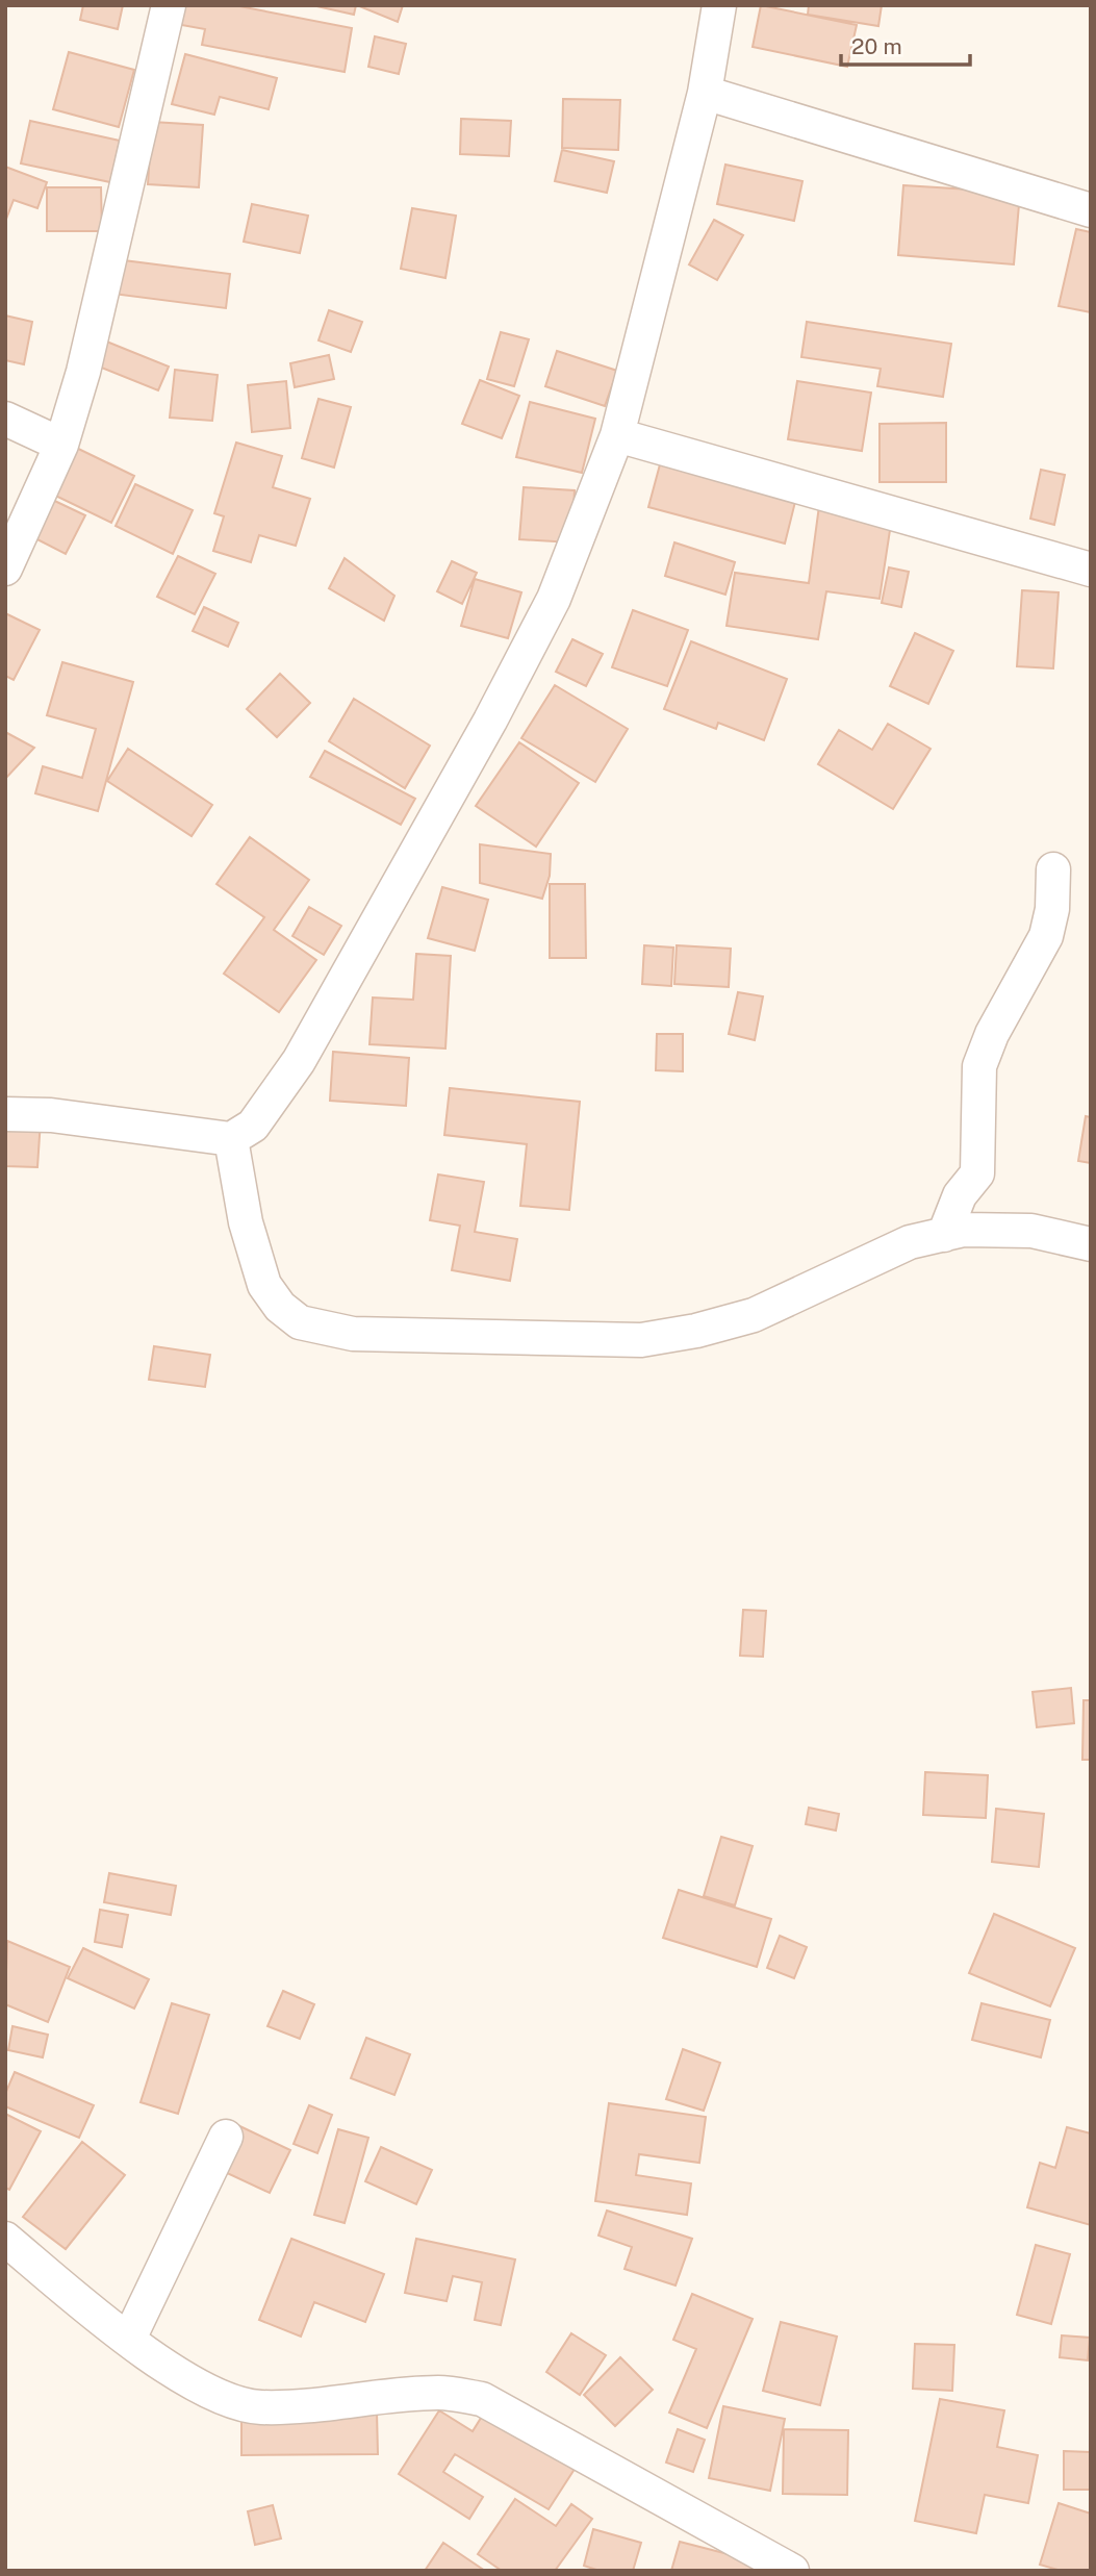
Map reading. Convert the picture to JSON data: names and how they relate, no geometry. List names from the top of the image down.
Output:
{
  "scale_bar": "20 m"
}
